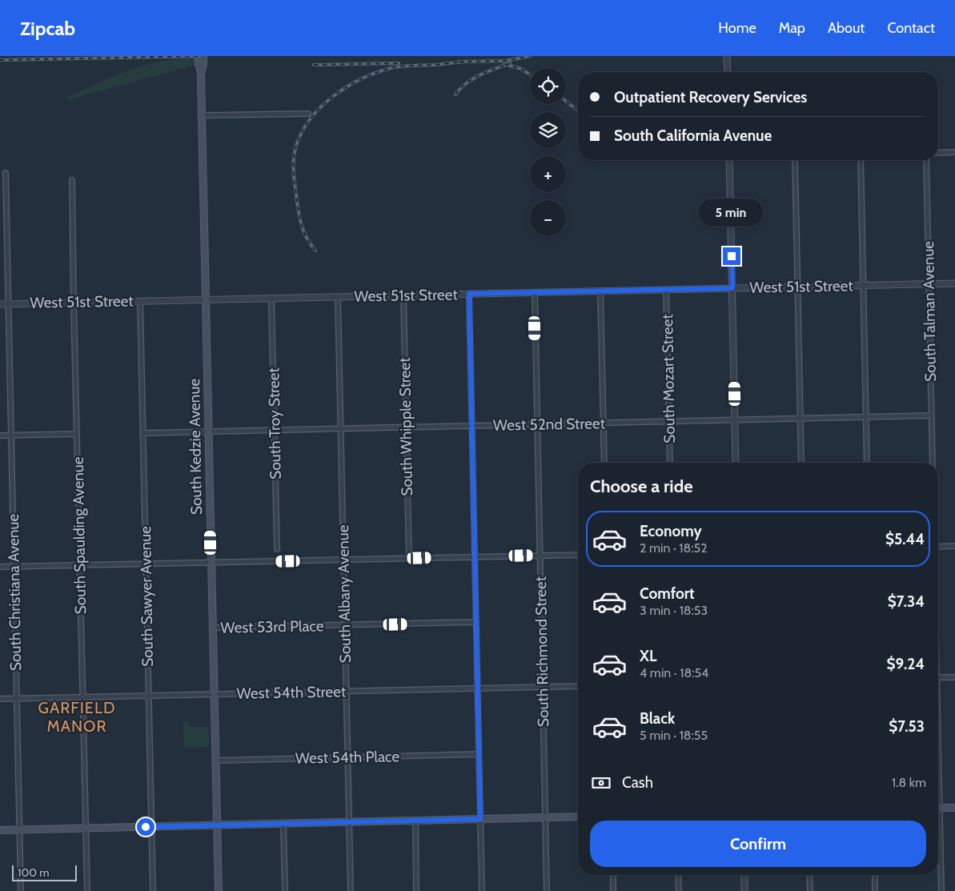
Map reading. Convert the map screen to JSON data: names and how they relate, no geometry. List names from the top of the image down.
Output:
{
  "streets": {
    "main road": ["South Kedzie Avenue"],
    "street": [
      "West 51st Street",
      "South Talman Avenue",
      "South Mozart Street",
      "South Troy Street",
      "West 52nd Street",
      "South Whipple Street",
      "South Spaulding Avenue",
      "South Christiana Avenue",
      "South Albany Avenue",
      "South Sawyer Avenue",
      "West 53rd Place",
      "South Richmond Street",
      "West 54th Street",
      "West 54th Place"
    ]
  },
  "crossings": [
    ["West 51st Street", "South Talman Avenue"],
    ["West 51st Street", "South Mozart Street"],
    ["West 51st Street", "South Troy Street"],
    ["West 51st Street", "South Whipple Street"],
    ["West 51st Street", "South Kedzie Avenue"],
    ["West 51st Street", "South Spaulding Avenue"],
    ["West 51st Street", "South Christiana Avenue"],
    ["West 51st Street", "South Albany Avenue"],
    ["West 51st Street", "South Sawyer Avenue"],
    ["West 51st Street", "South Richmond Street"],
    ["South Talman Avenue", "West 52nd Street"],
    ["South Mozart Street", "West 52nd Street"],
    ["South Troy Street", "West 52nd Street"],
    ["West 52nd Street", "South Whipple Street"],
    ["West 52nd Street", "South Kedzie Avenue"],
    ["West 52nd Street", "South Albany Avenue"],
    ["West 52nd Street", "South Sawyer Avenue"],
    ["West 52nd Street", "South Richmond Street"],
    ["South Kedzie Avenue", "West 53rd Place"],
    ["South Kedzie Avenue", "West 54th Street"],
    ["South Kedzie Avenue", "West 54th Place"],
    ["South Spaulding Avenue", "West 54th Street"],
    ["South Christiana Avenue", "West 54th Street"],
    ["South Albany Avenue", "West 53rd Place"],
    ["South Albany Avenue", "West 54th Street"],
    ["South Albany Avenue", "West 54th Place"],
    ["South Sawyer Avenue", "West 54th Street"],
    ["South Richmond Street", "West 54th Street"]
  ],
  "districts": ["GARFIELD MANOR"],
  "scale_bar": "100 m",
  "page": {
    "header": "Zipcab",
    "nav": [
      "Home",
      "Map",
      "About",
      "Contact"
    ],
    "map_buttons": ["+", "−"],
    "banner": ["Outpatient Recovery Services", "South California Avenue"],
    "bubble": "5 min",
    "heading": "Choose a ride",
    "list": [
      {
        "name": "Economy",
        "note": "2 min · 18:52",
        "value": "$5.44"
      },
      {
        "name": "Comfort",
        "note": "3 min · 18:53",
        "value": "$7.34"
      },
      {
        "name": "XL",
        "note": "4 min · 18:54",
        "value": "$9.24"
      },
      {
        "name": "Black",
        "note": "5 min · 18:55",
        "value": "$7.53"
      }
    ],
    "pay": ["Cash", "1.8 km"],
    "buttons": "Confirm",
    "scale": "100 m"
  }
}
